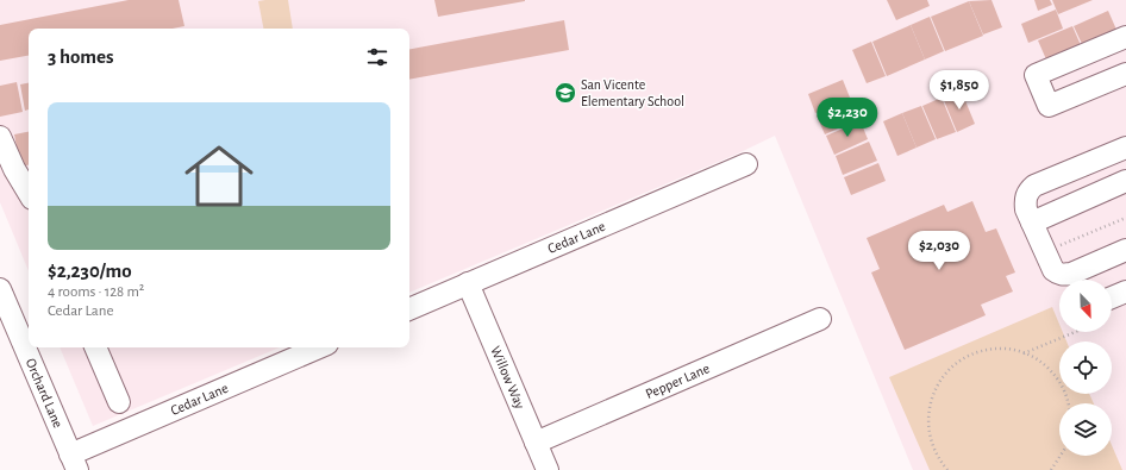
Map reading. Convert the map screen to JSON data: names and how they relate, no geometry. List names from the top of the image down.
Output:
{
  "streets": {
    "street": [
      "Cedar Lane",
      "Willow Way",
      "Pepper Lane",
      "Orchard Lane"
    ]
  },
  "crossings": [
    ["Cedar Lane", "Willow Way"],
    ["Cedar Lane", "Orchard Lane"],
    ["Willow Way", "Pepper Lane"]
  ],
  "places": {
    "school or university": ["San Vicente Elementary School"]
  },
  "north": "bottom right",
  "page": {
    "heading": "3 homes",
    "price": ["$1,850", "$2,230", "$2,030"],
    "list": [
      {
        "name": "$2,230/mo",
        "note": "4 rooms · 128 m² · Cedar Lane"
      }
    ]
  }
}
